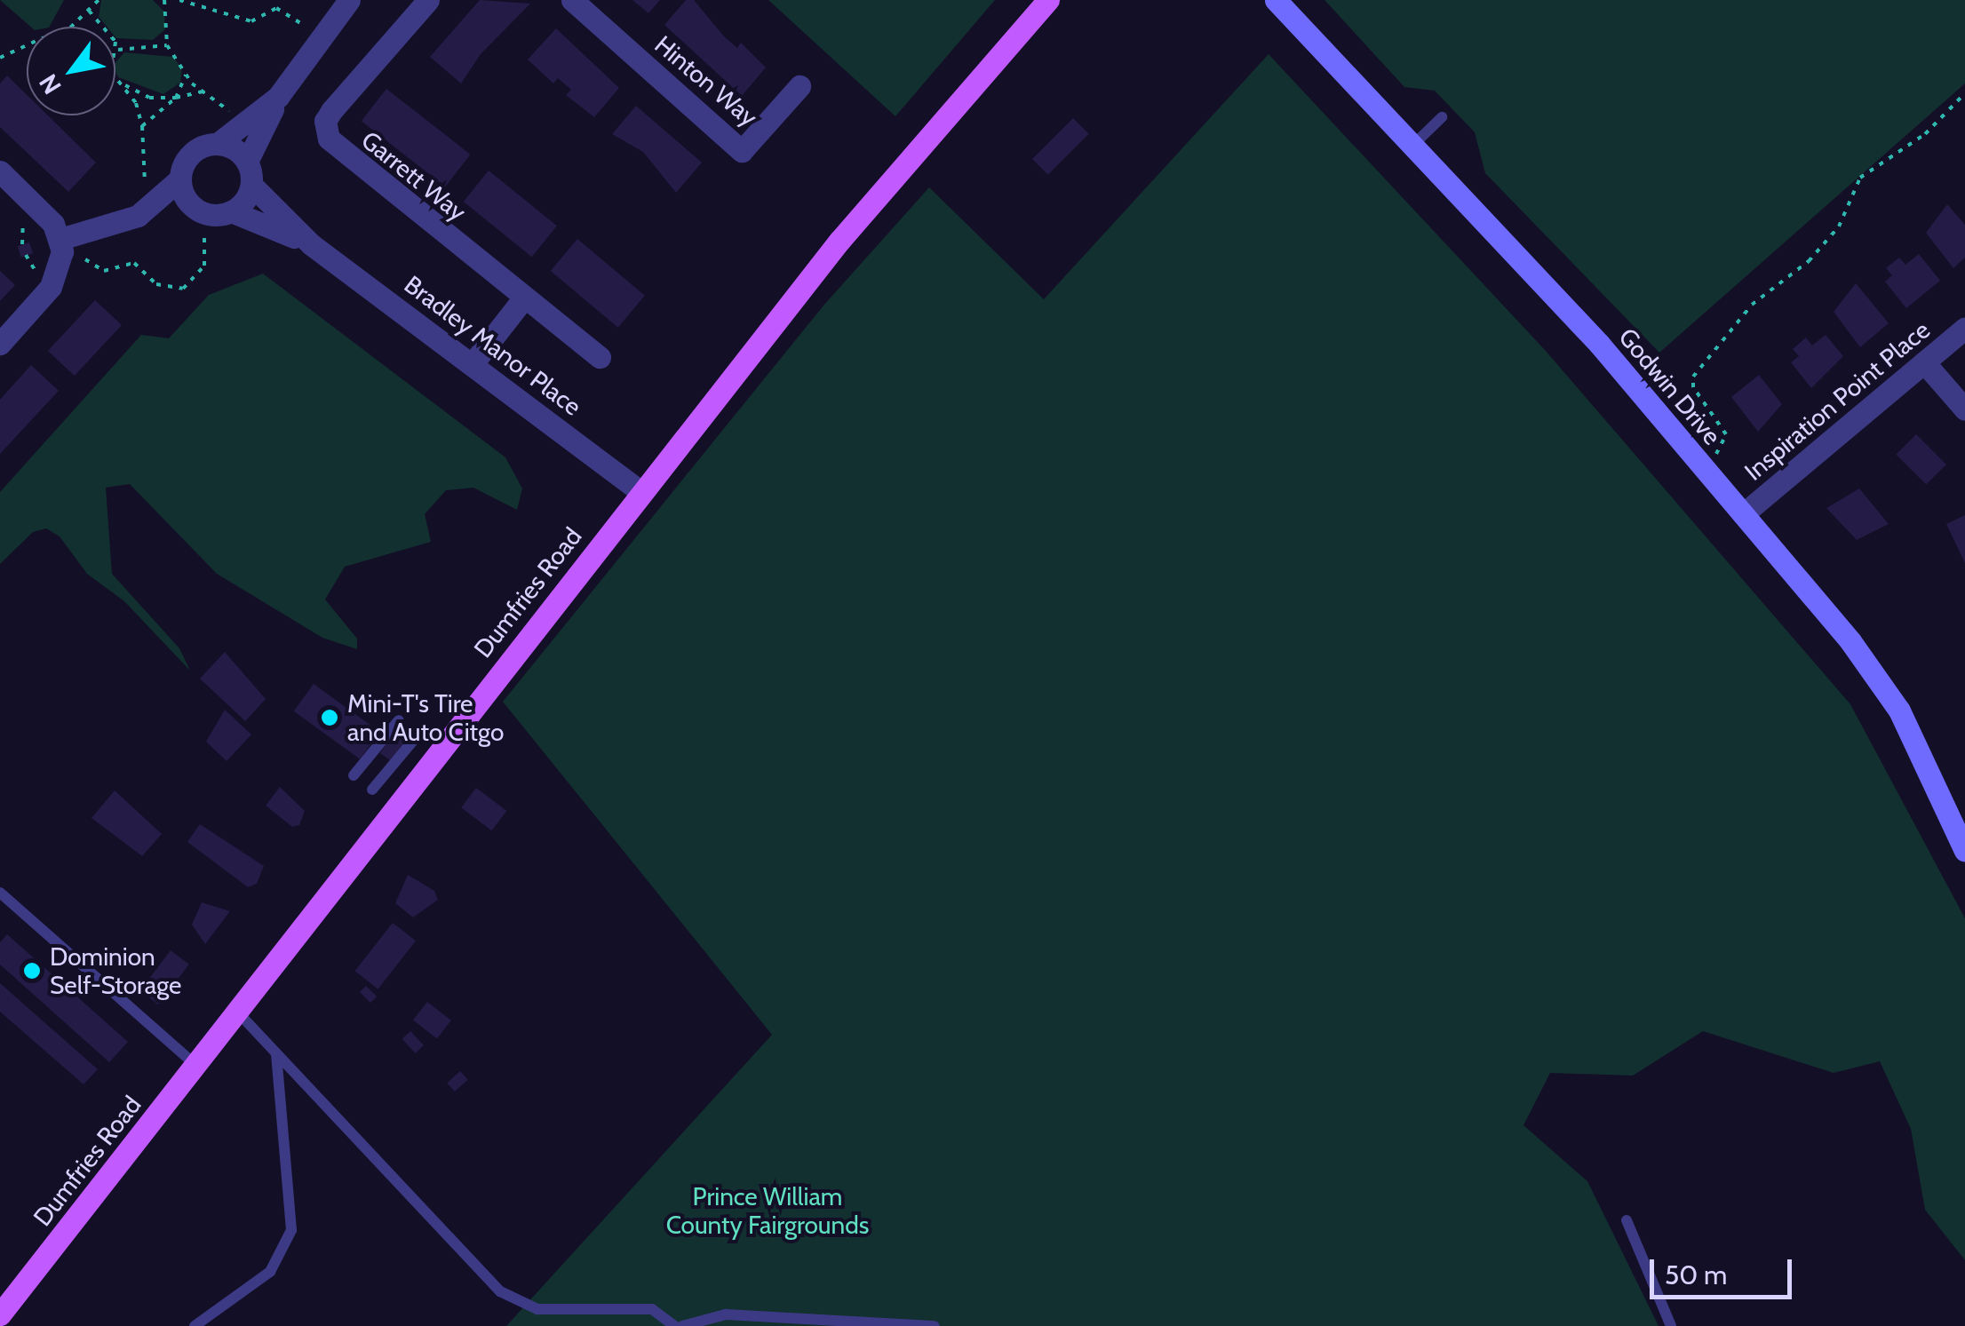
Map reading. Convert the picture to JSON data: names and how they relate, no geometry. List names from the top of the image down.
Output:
{
  "streets": {
    "main road": ["Dumfries Road"],
    "street": [
      "Hinton Way",
      "Garrett Way",
      "Bradley Manor Place",
      "Godwin Drive",
      "Inspiration Point Place"
    ]
  },
  "crossings": [
    ["Bradley Manor Place", "Dumfries Road"],
    ["Godwin Drive", "Inspiration Point Place"]
  ],
  "parks": ["Prince William County Fairgrounds"],
  "places": ["Mini-T's Tire and Auto Citgo", "Dominion Self-Storage"],
  "scale_bar": "50 m",
  "north": "bottom left"
}
